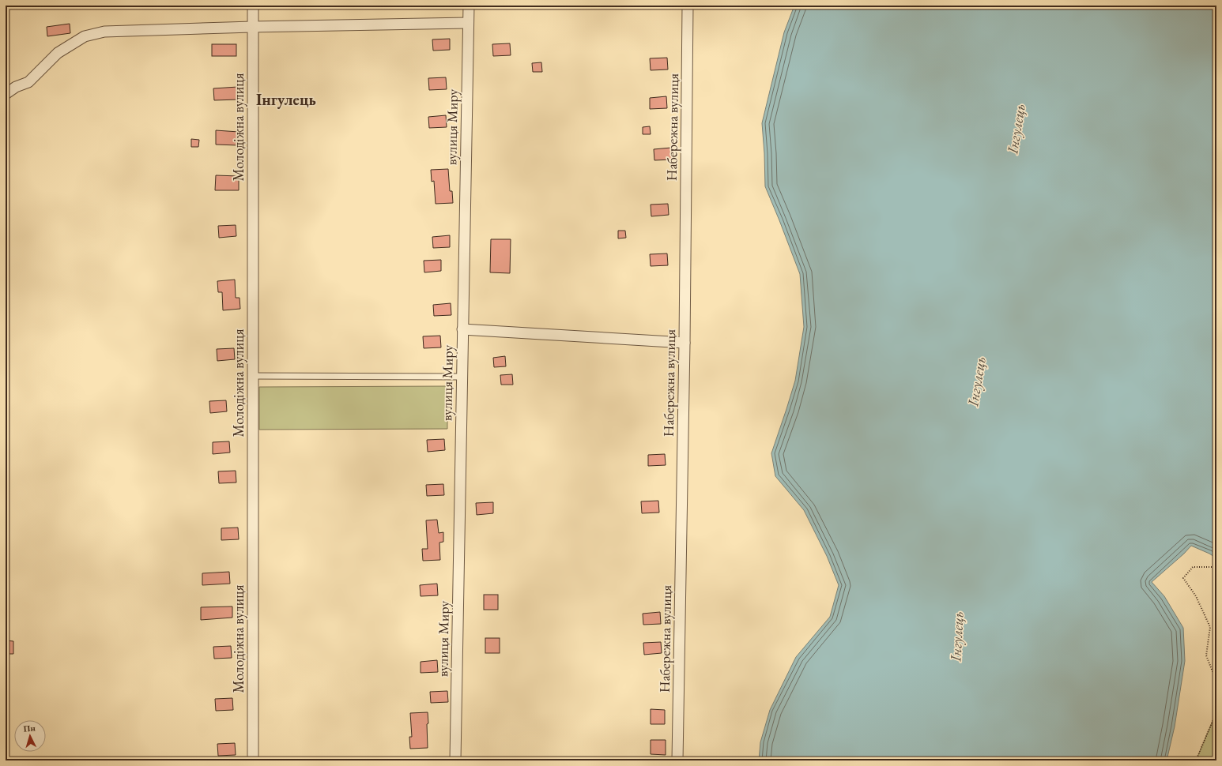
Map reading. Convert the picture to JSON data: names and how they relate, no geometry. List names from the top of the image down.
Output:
{
  "streets": {
    "street": ["Молодіжна вулиця", "вулиця Миру", "Набережна вулиця"]
  },
  "districts": ["Інгулець"],
  "water": ["Інгулець"],
  "north": "top"
}
